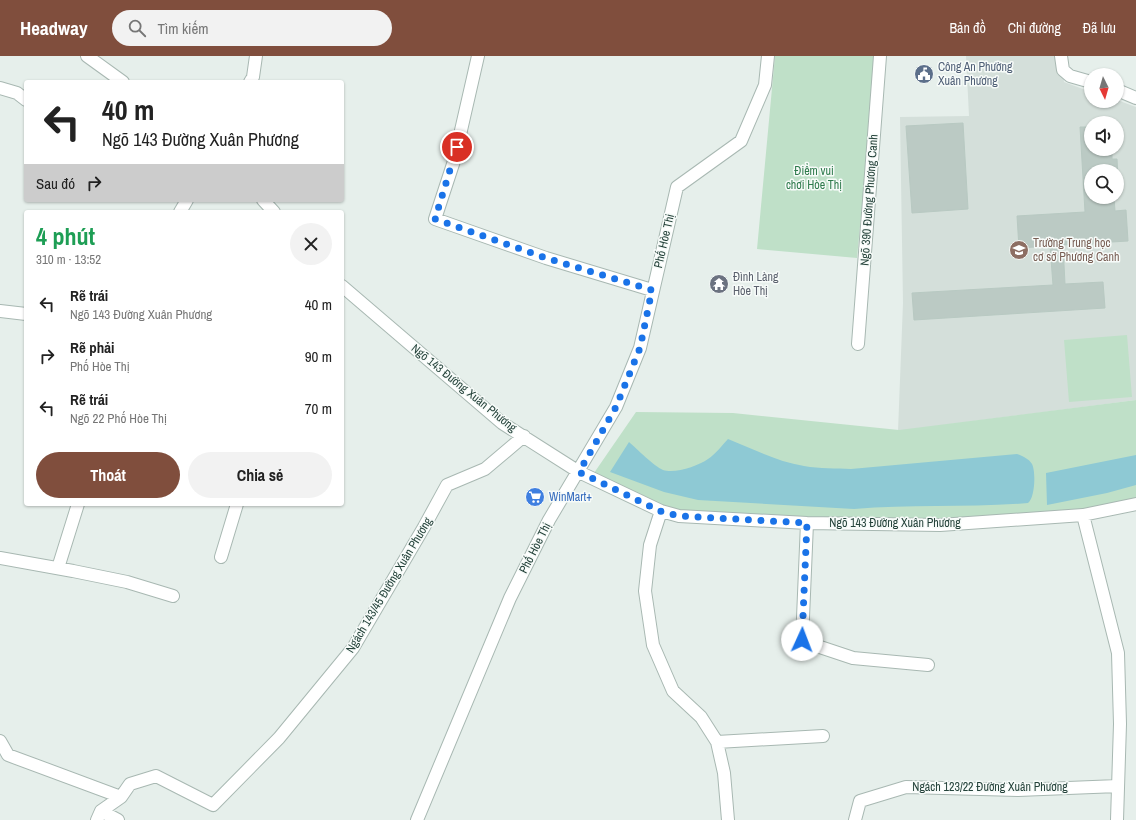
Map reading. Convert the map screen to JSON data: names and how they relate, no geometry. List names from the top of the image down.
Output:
{
  "streets": {
    "street": [
      "Ngõ 390 Đường Phương Canh",
      "Phố Hòe Thị",
      "Ngõ 143 Đường Xuân Phương",
      "Ngách 143/45 Đường Xuân Phương",
      "Ngách 123/22 Đường Xuân Phương"
    ]
  },
  "crossings": [
    ["Phố Hòe Thị", "Ngõ 143 Đường Xuân Phương"],
    ["Ngõ 143 Đường Xuân Phương", "Ngách 143/45 Đường Xuân Phương"]
  ],
  "parks": ["Điểm vui chơi Hòe Thị"],
  "places": {
    "public building": ["Công An Phường Xuân Phương"],
    "school or university": ["Trường Trung học cơ sở Phương Canh"],
    "temple": ["Đình Làng Hòe Thị"],
    "supermarket": ["WinMart+"]
  },
  "north": "bottom",
  "page": {
    "header": "Headway",
    "search": "Tìm kiếm",
    "nav": ["Bản đồ", "Chỉ đường", "Đã lưu"],
    "turn": ["40 m", "Ngõ 143 Đường Xuân Phương"],
    "then": "Sau đó",
    "heading": ["4 phút", "310 m · 13:52"],
    "list": [
      {
        "name": "Rẽ trái",
        "note": "Ngõ 143 Đường Xuân Phương",
        "value": "40 m"
      },
      {
        "name": "Rẽ phải",
        "note": "Phố Hòe Thị",
        "value": "90 m"
      },
      {
        "name": "Rẽ trái",
        "note": "Ngõ 22 Phố Hòe Thị",
        "value": "70 m"
      }
    ],
    "buttons": ["Thoát", "Chia sẻ"]
  }
}
